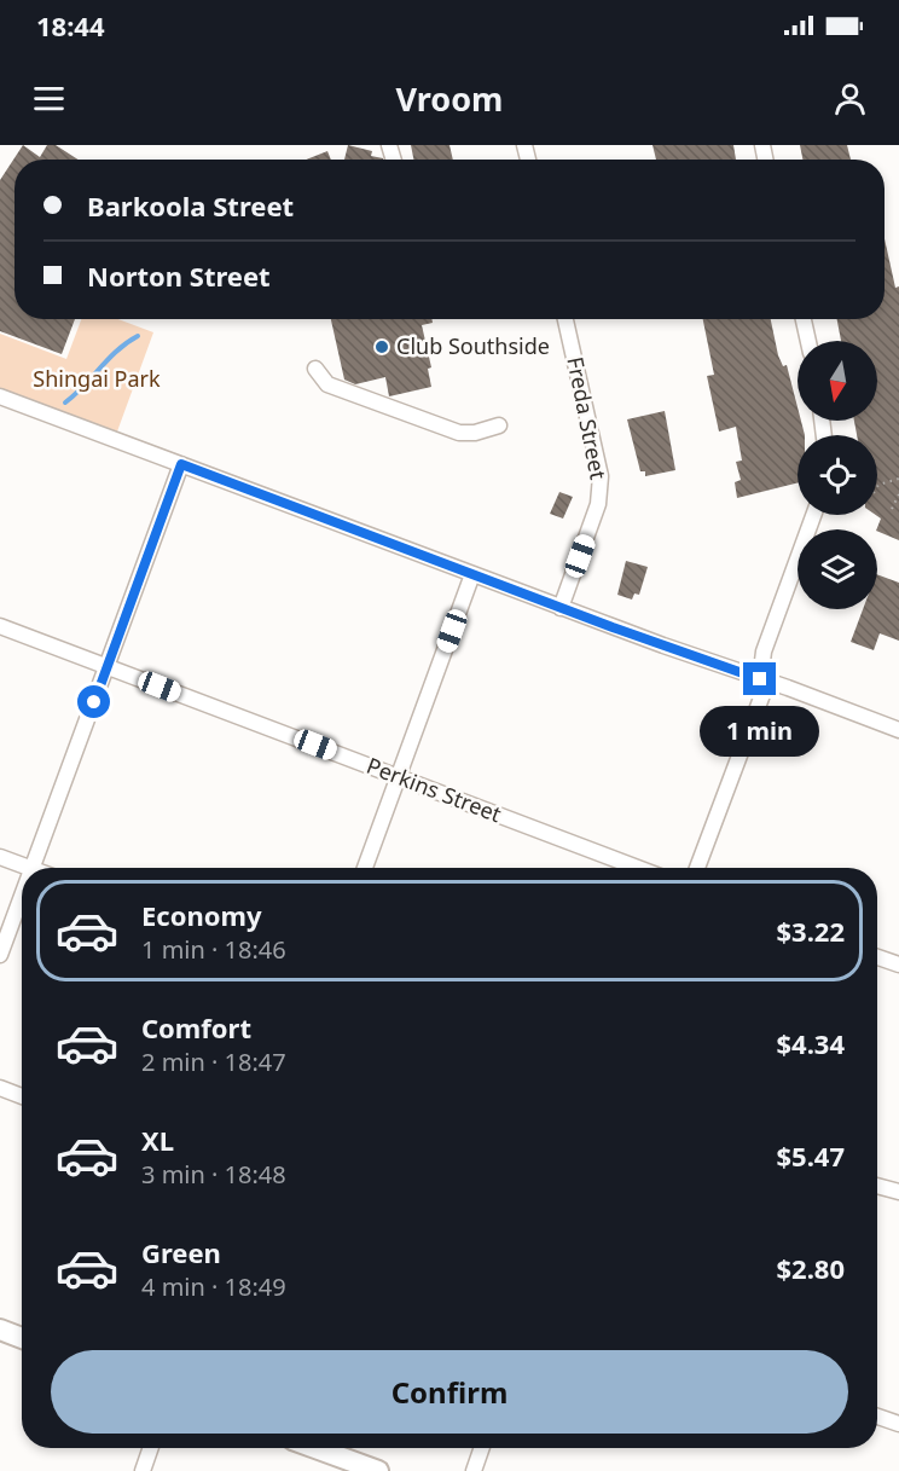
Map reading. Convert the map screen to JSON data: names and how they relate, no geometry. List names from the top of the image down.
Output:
{
  "streets": {
    "street": ["Freda Street", "Perkins Street"]
  },
  "parks": ["Shingai Park"],
  "places": ["Club Southside"],
  "north": "bottom",
  "page": {
    "status": "18:44",
    "header": "Vroom",
    "banner": ["Barkoola Street", "Norton Street"],
    "bubble": "1 min",
    "list": [
      {
        "name": "Economy",
        "note": "1 min · 18:46",
        "value": "$3.22"
      },
      {
        "name": "Comfort",
        "note": "2 min · 18:47",
        "value": "$4.34"
      },
      {
        "name": "XL",
        "note": "3 min · 18:48",
        "value": "$5.47"
      },
      {
        "name": "Green",
        "note": "4 min · 18:49",
        "value": "$2.80"
      }
    ],
    "buttons": "Confirm"
  }
}
